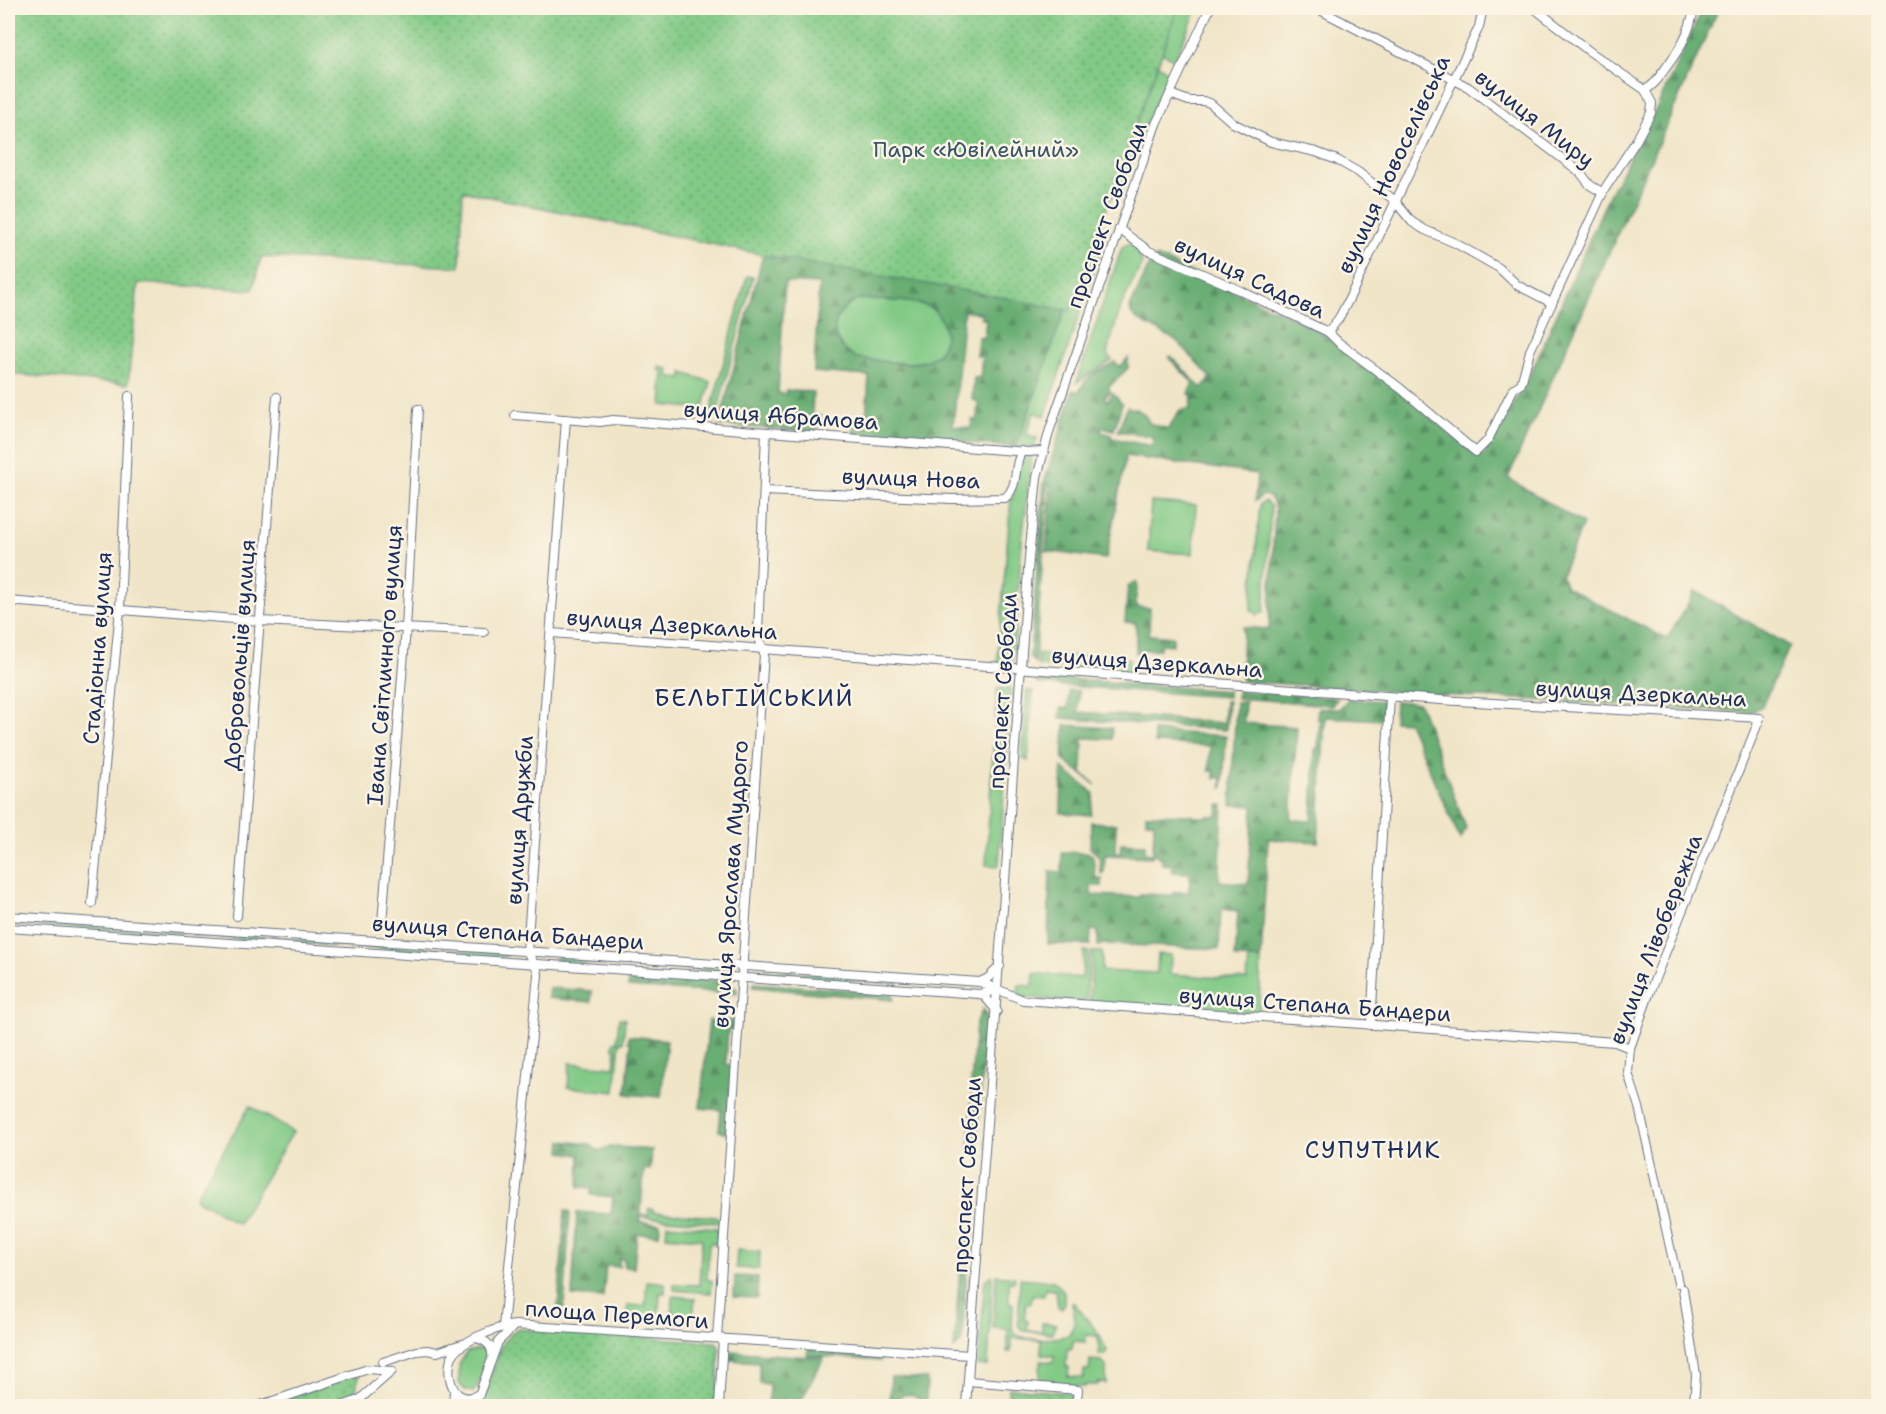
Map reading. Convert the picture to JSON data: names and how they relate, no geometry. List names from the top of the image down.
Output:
{
  "streets": {
    "street": [
      "вулиця Миру",
      "вулиця Новоселівська",
      "проспект Свободи",
      "вулиця Садова",
      "вулиця Абрамова",
      "вулиця Нова",
      "вулиця Дзеркальна",
      "Стадіонна вулиця",
      "Добровольців вулиця",
      "Івана Світличного вулиця",
      "вулиця Дружби",
      "вулиця Ярослава Мудрого",
      "вулиця Степана Бандери",
      "вулиця Лівобережна",
      "площа Перемоги"
    ]
  },
  "crossings": [
    ["вулиця Миру", "вулиця Новоселівська"],
    ["вулиця Новоселівська", "вулиця Садова"],
    ["проспект Свободи", "вулиця Садова"],
    ["проспект Свободи", "вулиця Абрамова"],
    ["проспект Свободи", "вулиця Дзеркальна"],
    ["проспект Свободи", "вулиця Степана Бандери"],
    ["проспект Свободи", "площа Перемоги"],
    ["вулиця Абрамова", "вулиця Нова"],
    ["вулиця Абрамова", "вулиця Дружби"],
    ["вулиця Абрамова", "вулиця Ярослава Мудрого"],
    ["вулиця Нова", "вулиця Ярослава Мудрого"],
    ["вулиця Дзеркальна", "вулиця Дружби"],
    ["вулиця Дзеркальна", "вулиця Ярослава Мудрого"],
    ["вулиця Дзеркальна", "вулиця Лівобережна"],
    ["вулиця Дружби", "вулиця Степана Бандери"],
    ["вулиця Ярослава Мудрого", "вулиця Степана Бандери"],
    ["вулиця Ярослава Мудрого", "площа Перемоги"],
    ["вулиця Степана Бандери", "вулиця Лівобережна"]
  ],
  "districts": ["БЕЛЬГІЙСЬКИЙ", "СУПУТНИК"],
  "parks": ["Парк «Ювілейний»"]
}
